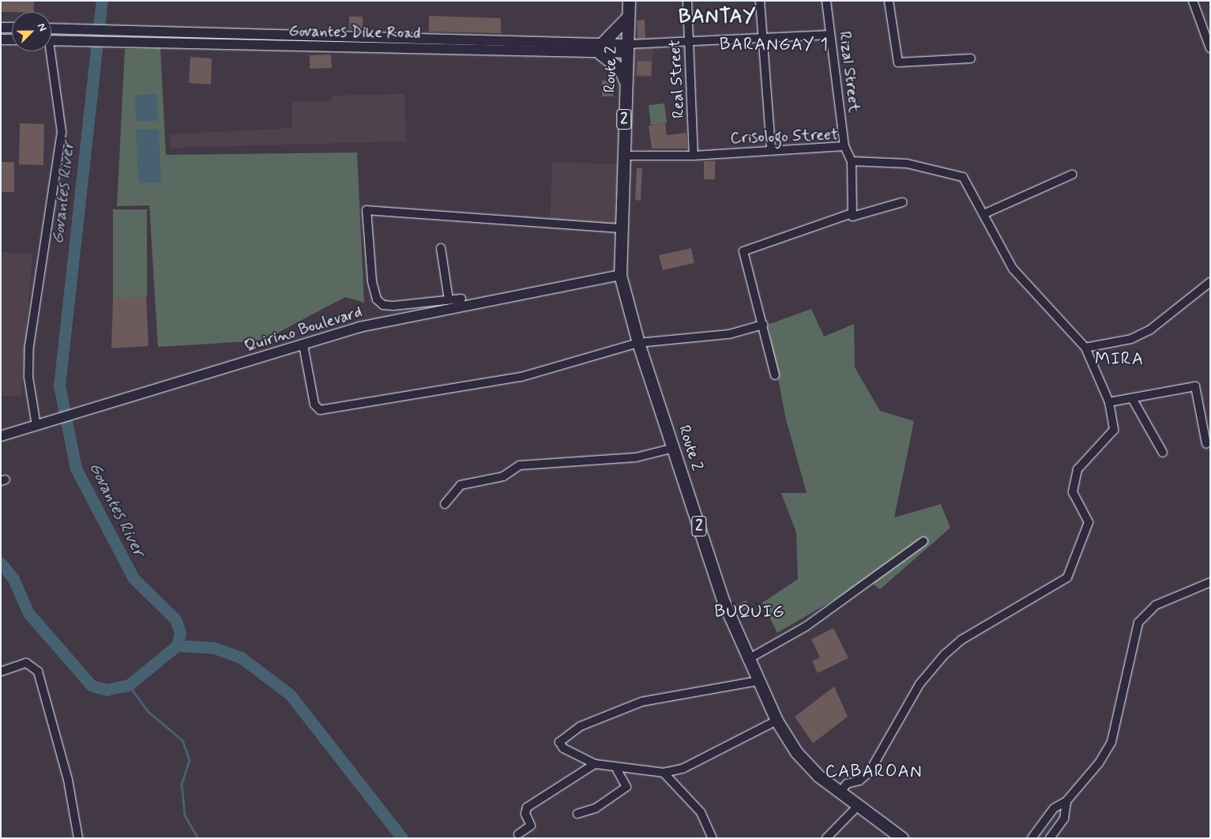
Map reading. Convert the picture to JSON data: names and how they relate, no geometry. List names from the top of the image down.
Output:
{
  "streets": {
    "highway": ["Route 2", "2"],
    "main road": ["Govantes Dike Road", "Quirino Boulevard"],
    "street": ["Rizal Street", "Real Street", "Crisologo Street"]
  },
  "crossings": [
    ["Govantes Dike Road", "Route 2"],
    ["Route 2", "Crisologo Street"],
    ["Route 2", "Quirino Boulevard"],
    ["Rizal Street", "Crisologo Street"],
    ["Real Street", "Crisologo Street"]
  ],
  "districts": [
    "BANTAY",
    "BARANGAY 1",
    "MIRA",
    "BUQUIG",
    "CABAROAN"
  ],
  "water": ["Govantes River"],
  "north": "top right"
}
